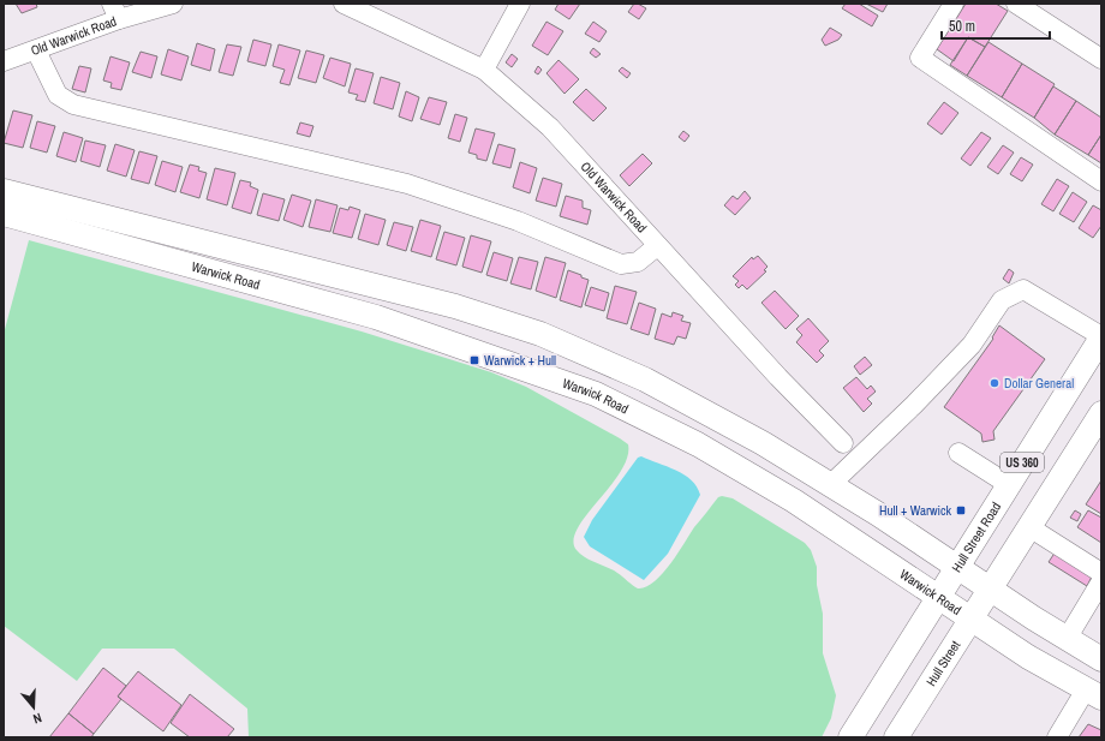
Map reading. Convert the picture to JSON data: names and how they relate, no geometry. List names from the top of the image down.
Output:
{
  "streets": {
    "main road": [
      "Warwick Road",
      "US 360",
      "Hull Street Road",
      "Hull Street"
    ],
    "street": ["Old Warwick Road"]
  },
  "crossings": [
    ["Warwick Road", "US 360"],
    ["Warwick Road", "Hull Street Road"],
    ["Warwick Road", "Hull Street"],
    ["US 360", "Hull Street"]
  ],
  "places": {
    "transit": ["Warwick + Hull", "Hull + Warwick"],
    "other": ["Dollar General"]
  },
  "scale_bar": "50 m",
  "north": "bottom"
}
